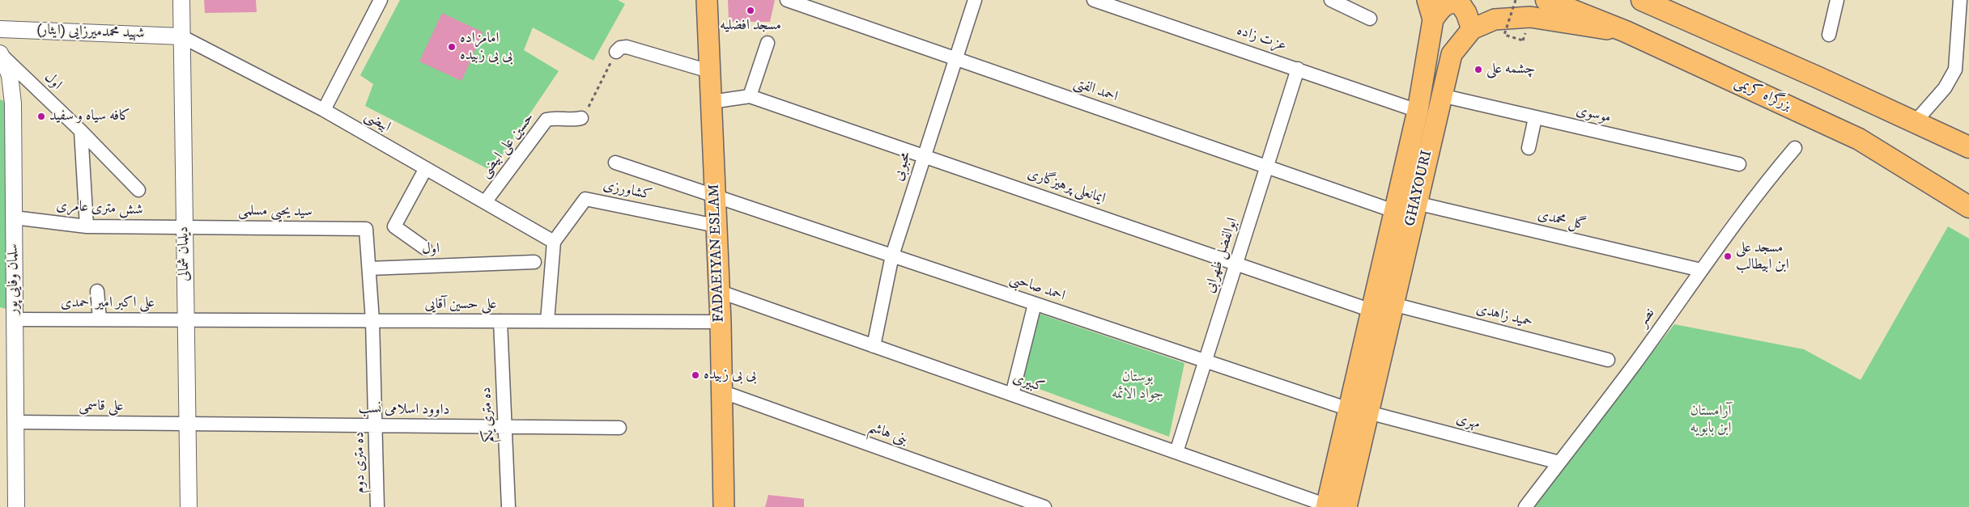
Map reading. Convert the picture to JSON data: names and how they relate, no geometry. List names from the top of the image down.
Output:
{
  "streets": {
    "highway": ["بزرگراه کریمی"],
    "main road": ["GHAYOURI", "FADAEIYAN ESLAM"],
    "street": [
      "شهید محمدمیرزایی (ایثار)",
      "عزت زاده",
      "اول",
      "احمد الفتی",
      "موسوی",
      "ابیضی",
      "حسین علی ابیضی",
      "محبوبی",
      "ایمانعلی پرهیزگاری",
      "کشاورزی",
      "شش متری عامری",
      "سید یحیی مسلمی",
      "گل محمدی",
      "دیلمان شمالی",
      "ابوالفضل ظهرابی",
      "سلمان وفایی پور",
      "احمد صاحبی",
      "علی اکبر امیر احمدی",
      "علی حسین آقایی",
      "حمید زاهدی",
      "نصر",
      "کبیری",
      "علی قاسمی",
      "داوود اسلامی نسب",
      "ده متری یکم",
      "مهری",
      "بنی هاشم",
      "ده متری دوم"
    ]
  },
  "crossings": [
    ["شهید محمدمیرزایی (ایثار)", "ابیضی"],
    ["شهید محمدمیرزایی (ایثار)", "دیلمان شمالی"],
    ["عزت زاده", "GHAYOURI"],
    ["عزت زاده", "ابوالفضل ظهرابی"],
    ["اول", "سید یحیی مسلمی"],
    ["اول", "سلمان وفایی پور"],
    ["اول", "ده متری دوم"],
    ["احمد الفتی", "محبوبی"],
    ["احمد الفتی", "GHAYOURI"],
    ["احمد الفتی", "ابوالفضل ظهرابی"],
    ["بزرگراه کریمی", "GHAYOURI"],
    ["موسوی", "GHAYOURI"],
    ["ابیضی", "حسین علی ابیضی"],
    ["ابیضی", "کشاورزی"],
    ["ابیضی", "دیلمان شمالی"],
    ["محبوبی", "ایمانعلی پرهیزگاری"],
    ["محبوبی", "احمد صاحبی"],
    ["محبوبی", "کبیری"],
    ["ایمانعلی پرهیزگاری", "GHAYOURI"],
    ["ایمانعلی پرهیزگاری", "ابوالفضل ظهرابی"],
    ["GHAYOURI", "گل محمدی"],
    ["GHAYOURI", "احمد صاحبی"],
    ["GHAYOURI", "حمید زاهدی"],
    ["GHAYOURI", "کبیری"],
    ["GHAYOURI", "مهری"],
    ["کشاورزی", "FADAEIYAN ESLAM"],
    ["شش متری عامری", "سید یحیی مسلمی"],
    ["شش متری عامری", "دیلمان شمالی"],
    ["شش متری عامری", "سلمان وفایی پور"],
    ["سید یحیی مسلمی", "دیلمان شمالی"],
    ["سید یحیی مسلمی", "ده متری دوم"],
    ["گل محمدی", "نصر"],
    ["FADAEIYAN ESLAM", "احمد صاحبی"],
    ["FADAEIYAN ESLAM", "علی حسین آقایی"],
    ["FADAEIYAN ESLAM", "کبیری"],
    ["FADAEIYAN ESLAM", "بنی هاشم"],
    ["دیلمان شمالی", "علی اکبر امیر احمدی"],
    ["دیلمان شمالی", "علی حسین آقایی"],
    ["دیلمان شمالی", "علی قاسمی"],
    ["دیلمان شمالی", "داوود اسلامی نسب"],
    ["ابوالفضل ظهرابی", "احمد صاحبی"],
    ["ابوالفضل ظهرابی", "کبیری"],
    ["سلمان وفایی پور", "علی اکبر امیر احمدی"],
    ["سلمان وفایی پور", "علی قاسمی"],
    ["احمد صاحبی", "مهری"],
    ["علی اکبر امیر احمدی", "علی حسین آقایی"],
    ["علی حسین آقایی", "ده متری یکم"],
    ["علی حسین آقایی", "ده متری دوم"],
    ["نصر", "مهری"],
    ["علی قاسمی", "داوود اسلامی نسب"],
    ["داوود اسلامی نسب", "ده متری یکم"],
    ["داوود اسلامی نسب", "ده متری دوم"]
  ],
  "parks": ["بوستان جواد الائمه", "آرامستان ابن بابویه"],
  "places": [
    "مسجد افضلیه",
    "امامزاده بی بی زبیده",
    "چشمه علی",
    "کافه سیاه و سفید",
    "مسجد علی ابن ابیطالب",
    "بی بی زبیده"
  ]
}
